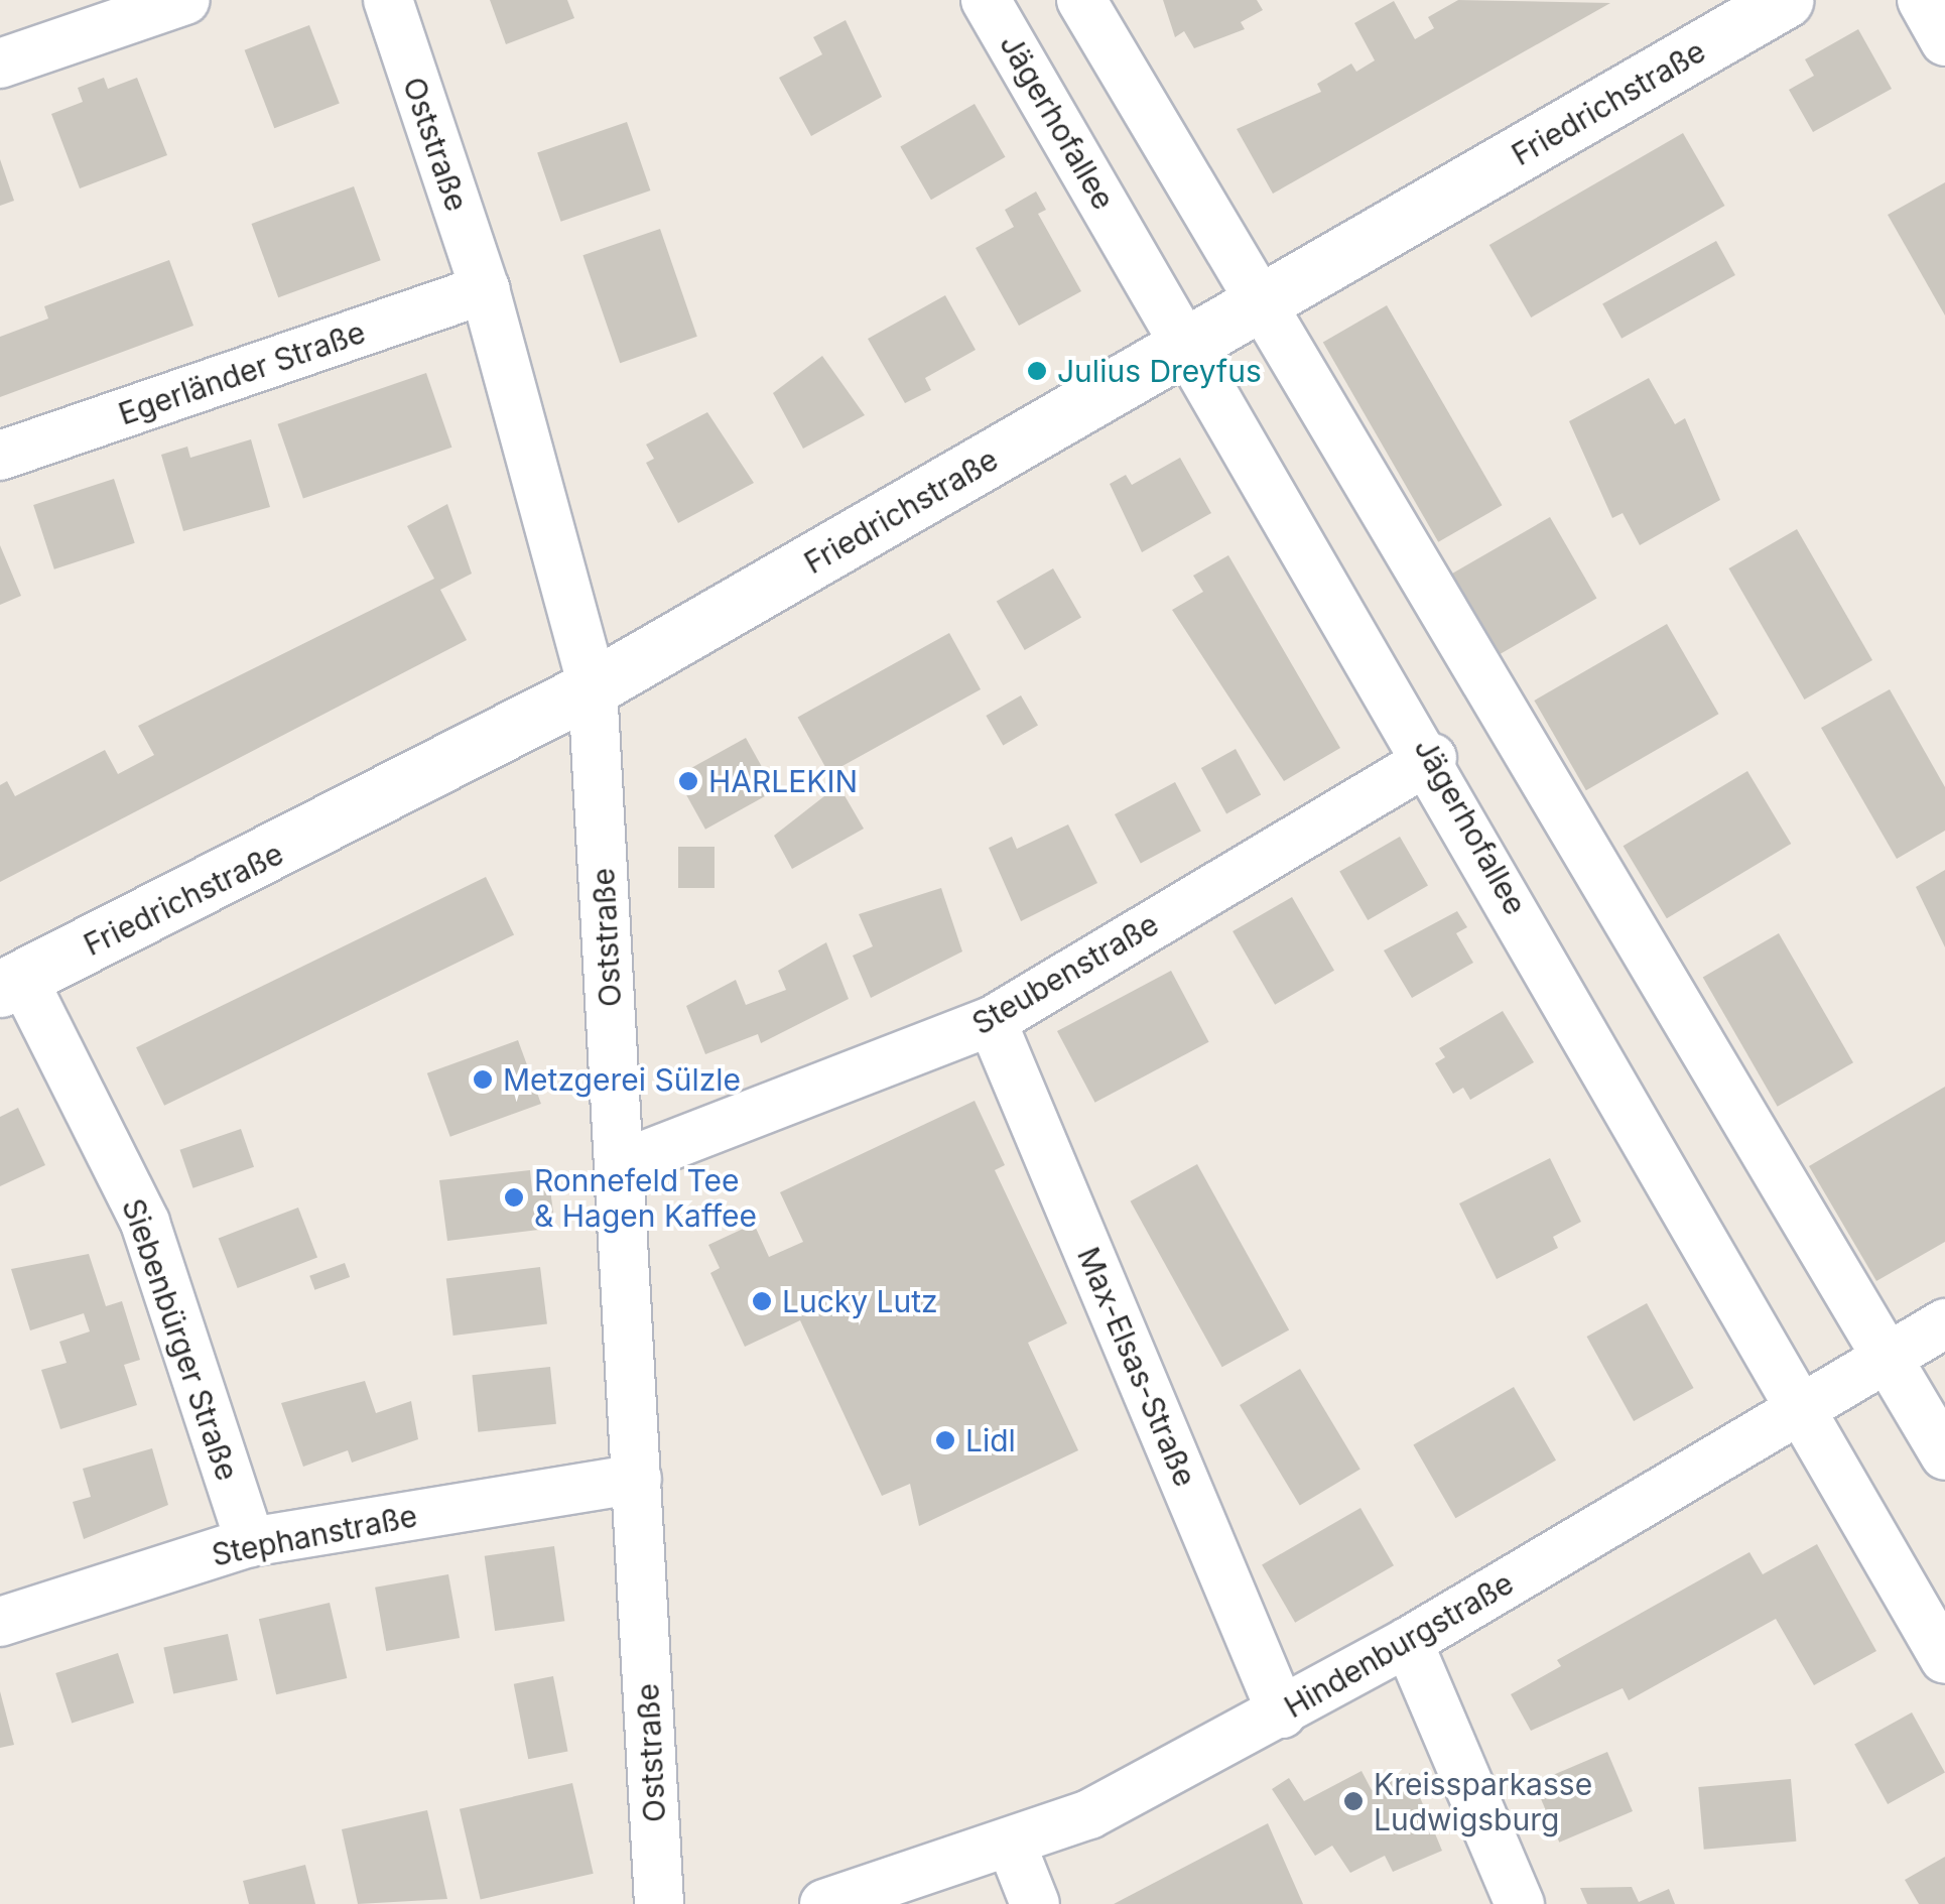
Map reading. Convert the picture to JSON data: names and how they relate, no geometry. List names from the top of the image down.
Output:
{
  "streets": {
    "main road": ["Friedrichstraße"],
    "street": [
      "Jägerhofallee",
      "Oststraße",
      "Egerländer Straße",
      "Steubenstraße",
      "Siebenbürger Straße",
      "Max-Elsas-Straße",
      "Stephanstraße",
      "Hindenburgstraße"
    ]
  },
  "crossings": [
    ["Friedrichstraße", "Jägerhofallee"],
    ["Friedrichstraße", "Oststraße"],
    ["Friedrichstraße", "Siebenbürger Straße"],
    ["Jägerhofallee", "Steubenstraße"],
    ["Jägerhofallee", "Hindenburgstraße"],
    ["Oststraße", "Egerländer Straße"],
    ["Oststraße", "Steubenstraße"],
    ["Oststraße", "Stephanstraße"],
    ["Steubenstraße", "Max-Elsas-Straße"],
    ["Siebenbürger Straße", "Stephanstraße"],
    ["Max-Elsas-Straße", "Hindenburgstraße"]
  ],
  "places": [
    "Julius Dreyfus",
    "HARLEKIN",
    "Metzgerei Sülzle",
    "Ronnefeld Tee & Hagen Kaffee",
    "Lucky Lutz",
    "Lidl",
    "Kreissparkasse Ludwigsburg"
  ]
}
